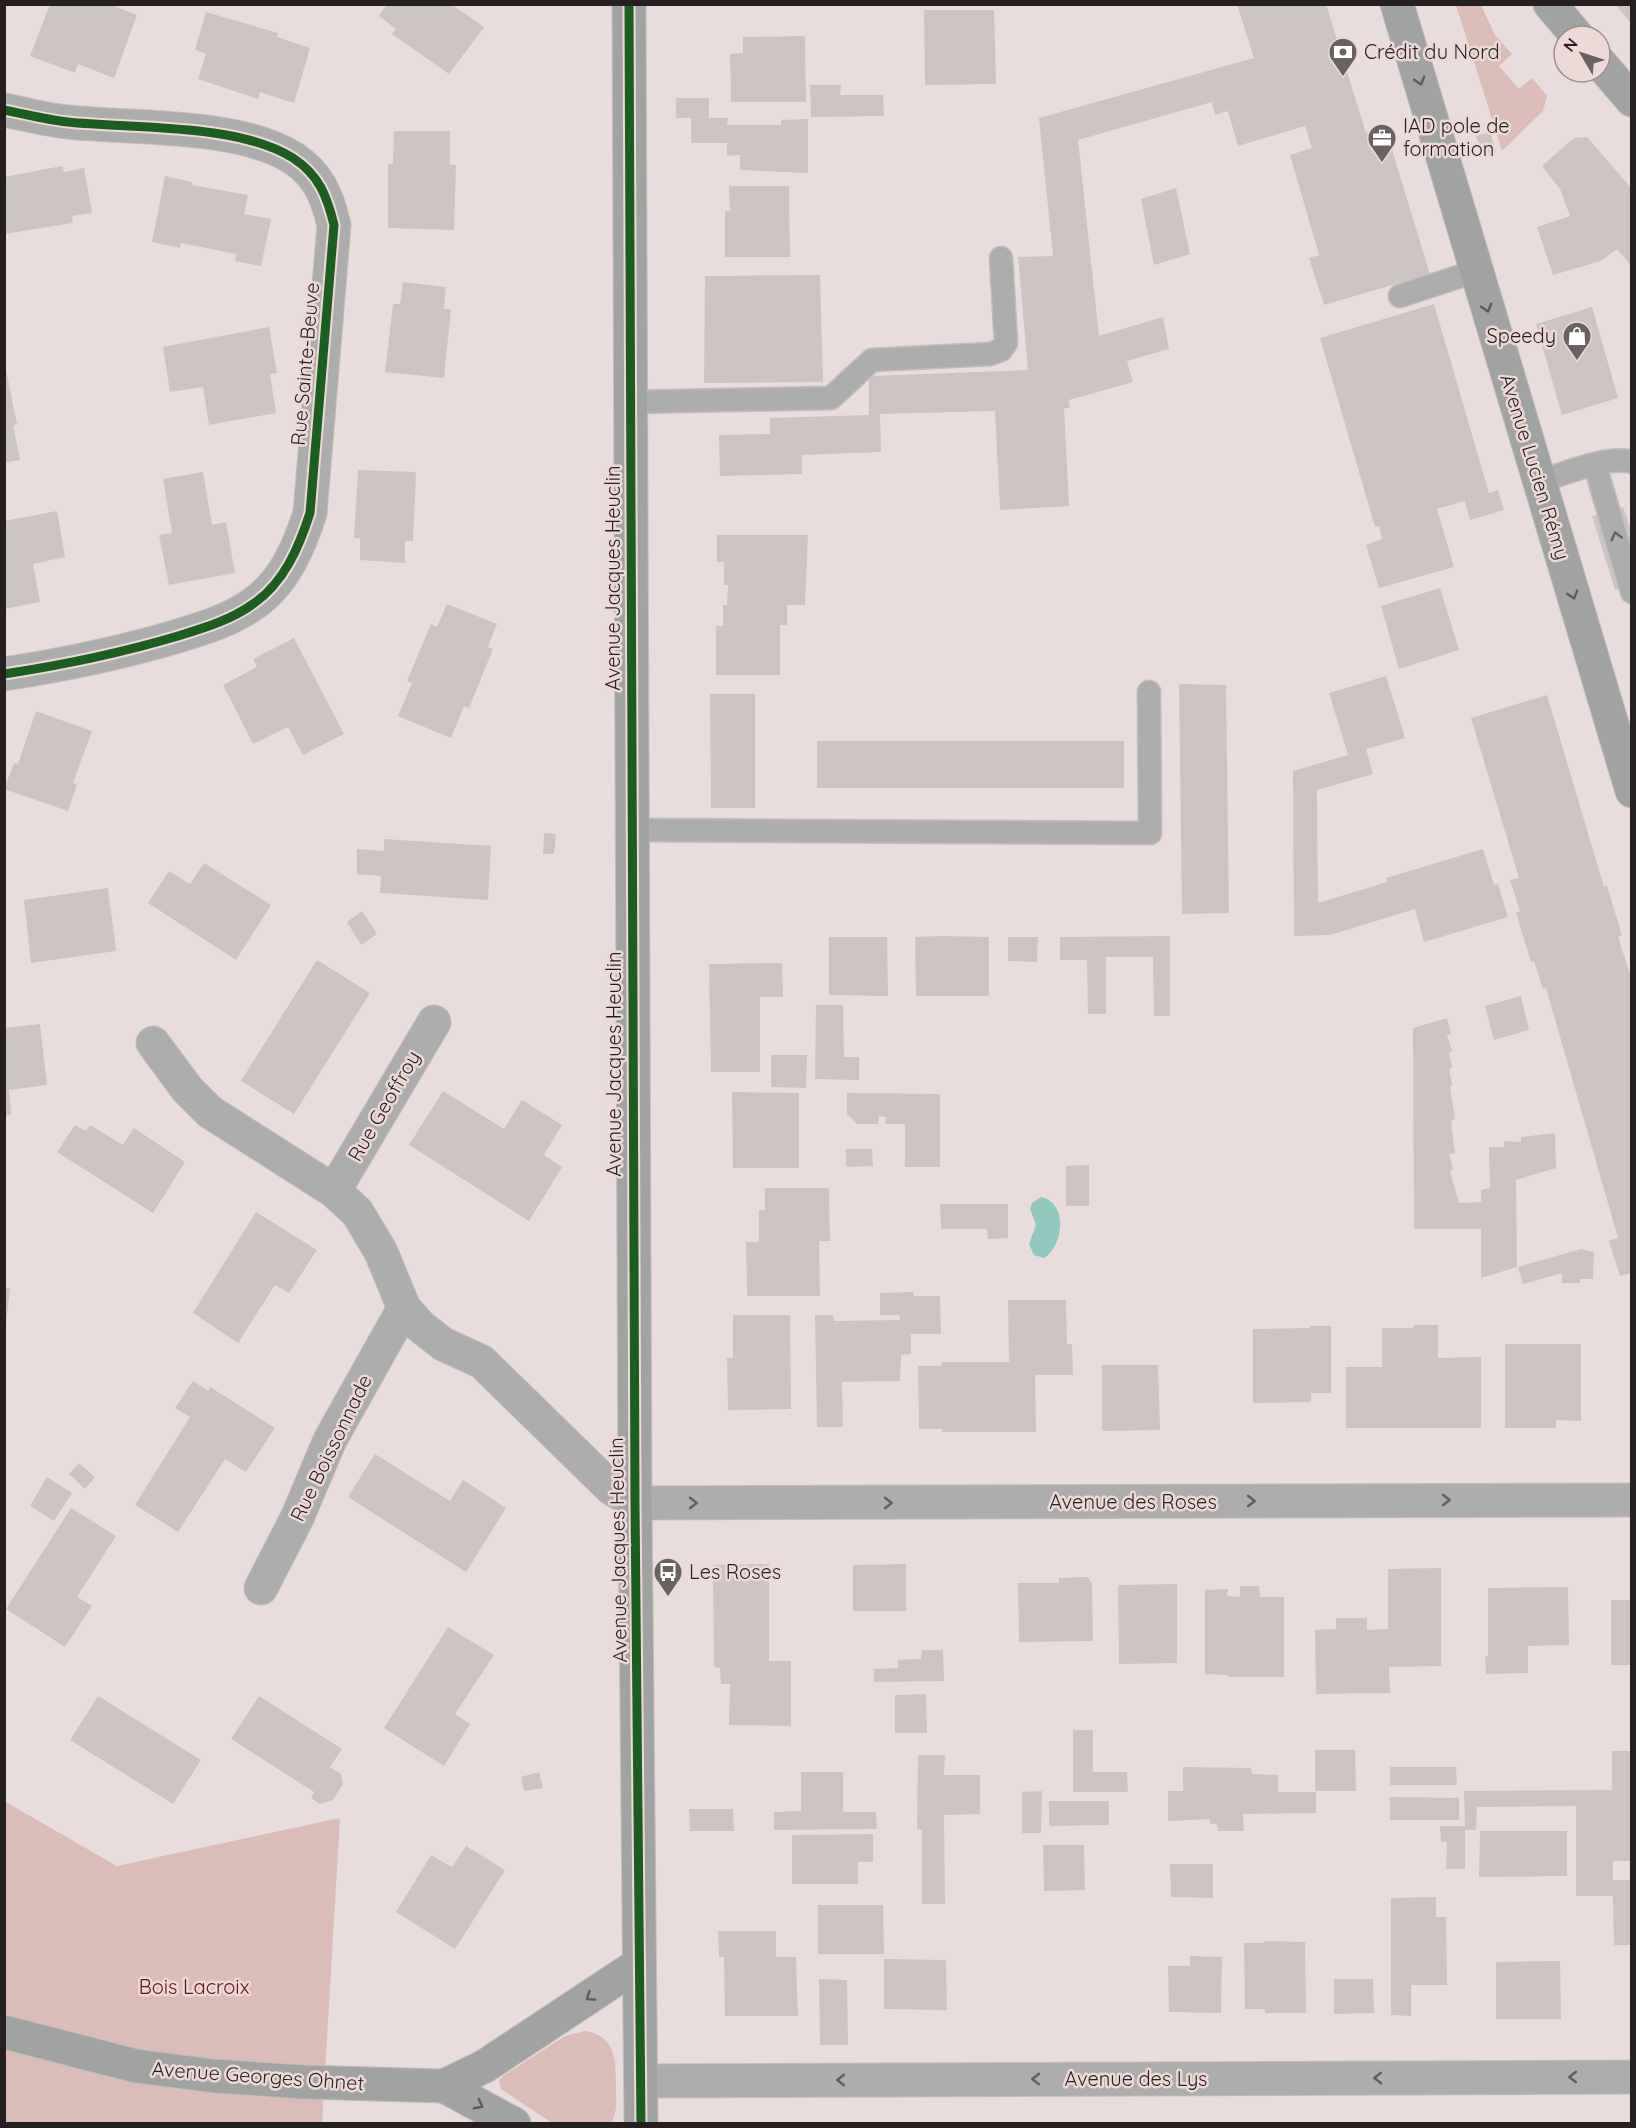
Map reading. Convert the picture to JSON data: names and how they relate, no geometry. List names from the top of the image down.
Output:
{
  "streets": {
    "street": [
      "Rue Sainte-Beuve",
      "Avenue Lucien Rémy",
      "Avenue Jacques Heuclin",
      "Rue Geoffroy",
      "Rue Boissonnade",
      "Avenue des Roses",
      "Avenue Georges Ohnet",
      "Avenue des Lys"
    ]
  },
  "crossings": [
    ["Avenue Jacques Heuclin", "Avenue des Roses"],
    ["Avenue Jacques Heuclin", "Avenue Georges Ohnet"],
    ["Avenue Jacques Heuclin", "Avenue des Lys"]
  ],
  "one_way": ["Avenue Lucien Rémy", "Avenue des Roses", "Avenue des Lys"],
  "parks": ["Bois Lacroix"],
  "places": {
    "bank": ["Crédit du Nord"],
    "office": ["IAD pole de formation"],
    "shop": ["Speedy"],
    "bus stop": ["Les Roses"]
  },
  "north": "top left"
}
